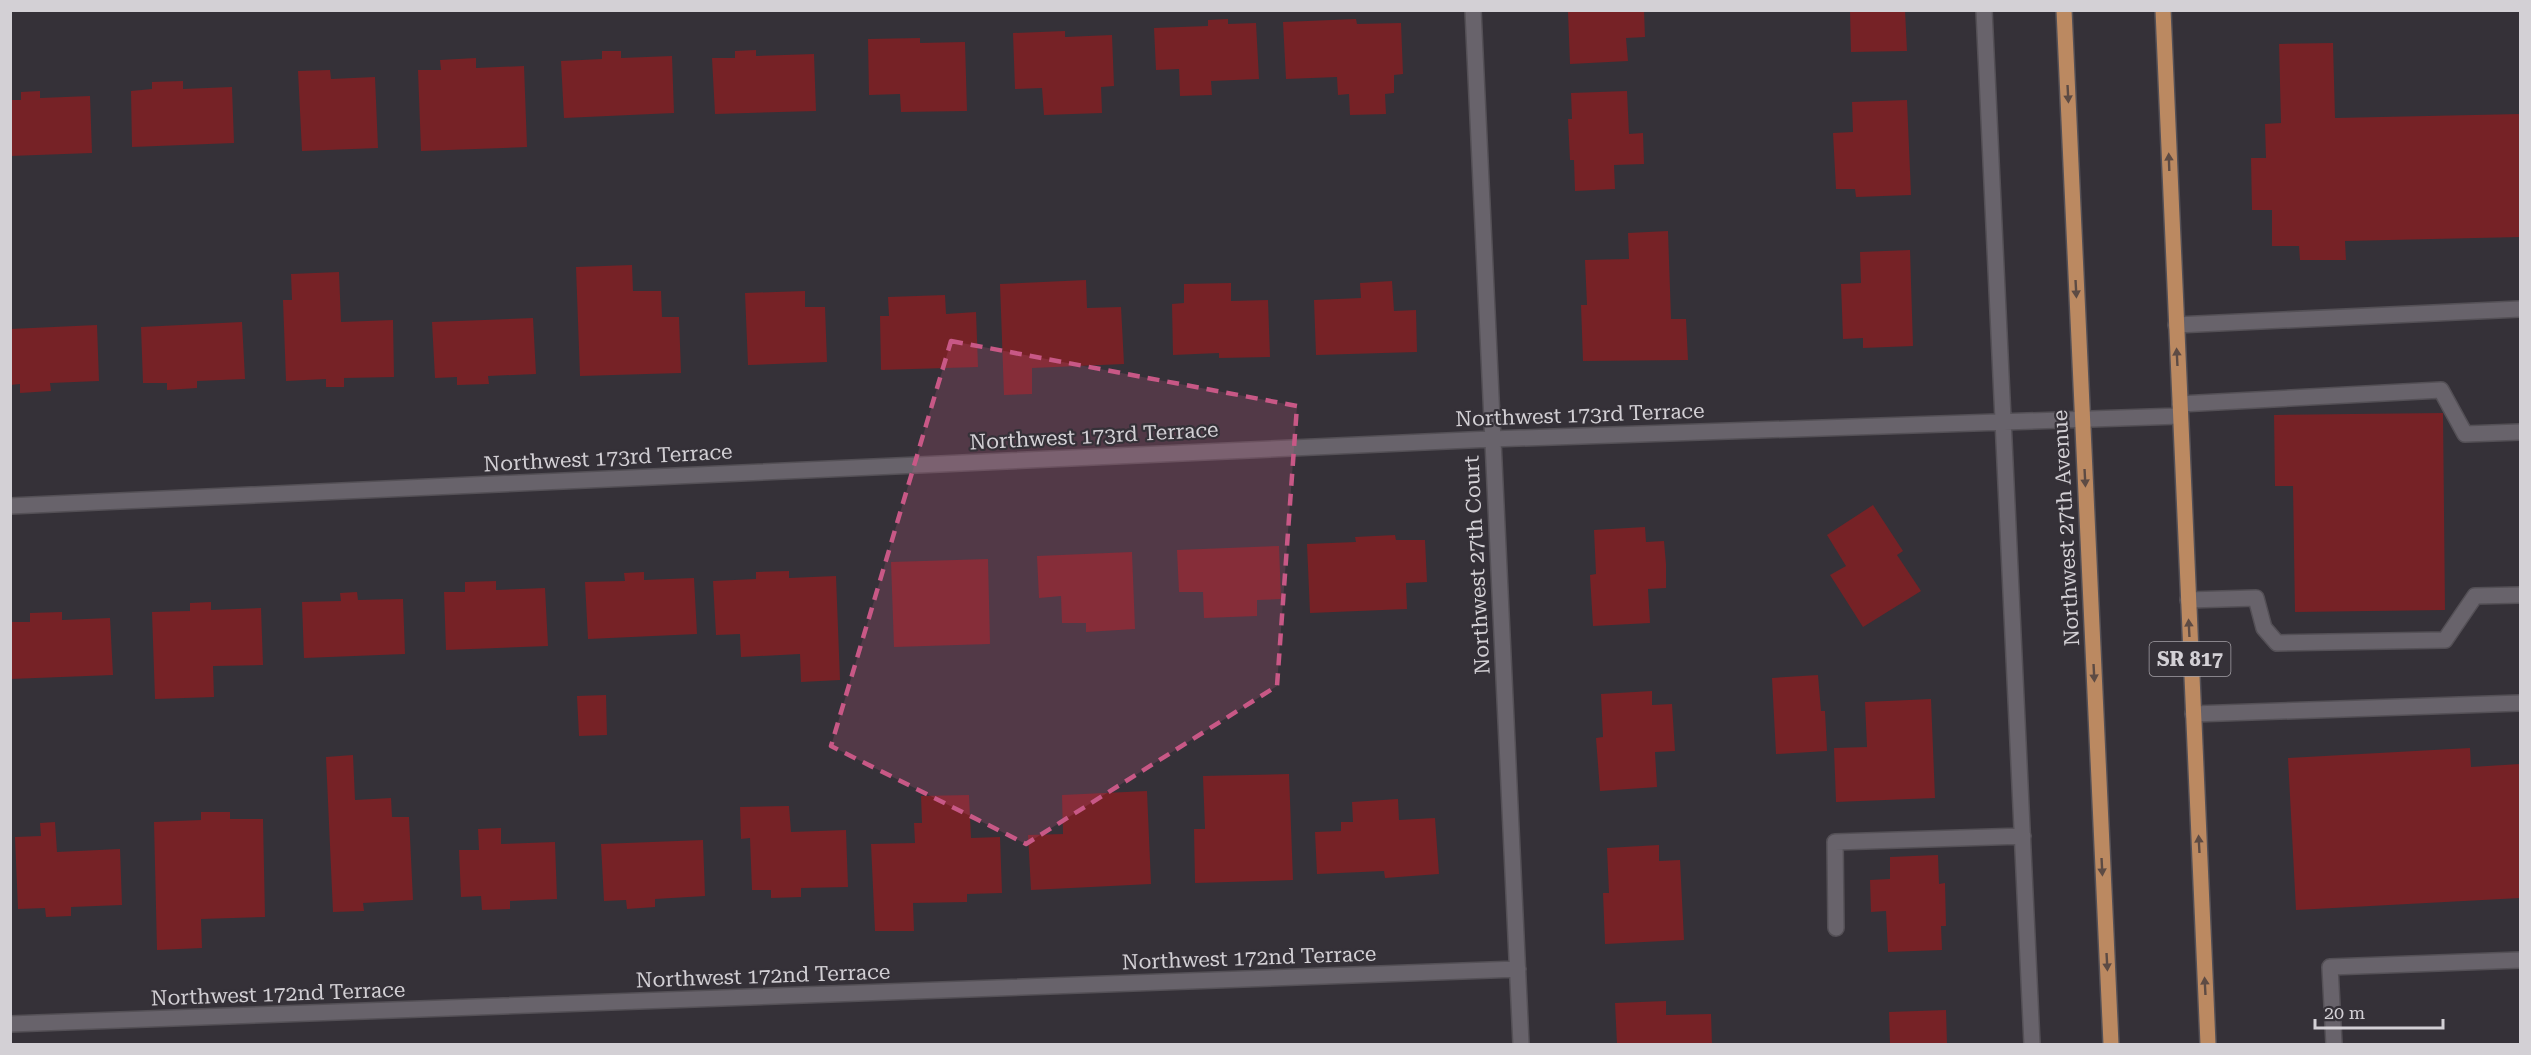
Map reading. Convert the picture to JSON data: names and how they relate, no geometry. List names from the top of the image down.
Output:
{
  "streets": {
    "main road": ["Northwest 27th Avenue", "SR 817"],
    "street": ["Northwest 173rd Terrace", "Northwest 27th Court", "Northwest 172nd Terrace"]
  },
  "crossings": [
    ["Northwest 173rd Terrace", "Northwest 27th Avenue"],
    ["Northwest 173rd Terrace", "Northwest 27th Court"],
    ["Northwest 173rd Terrace", "SR 817"],
    ["Northwest 27th Court", "Northwest 172nd Terrace"]
  ],
  "scale_bar": "20 m"
}
